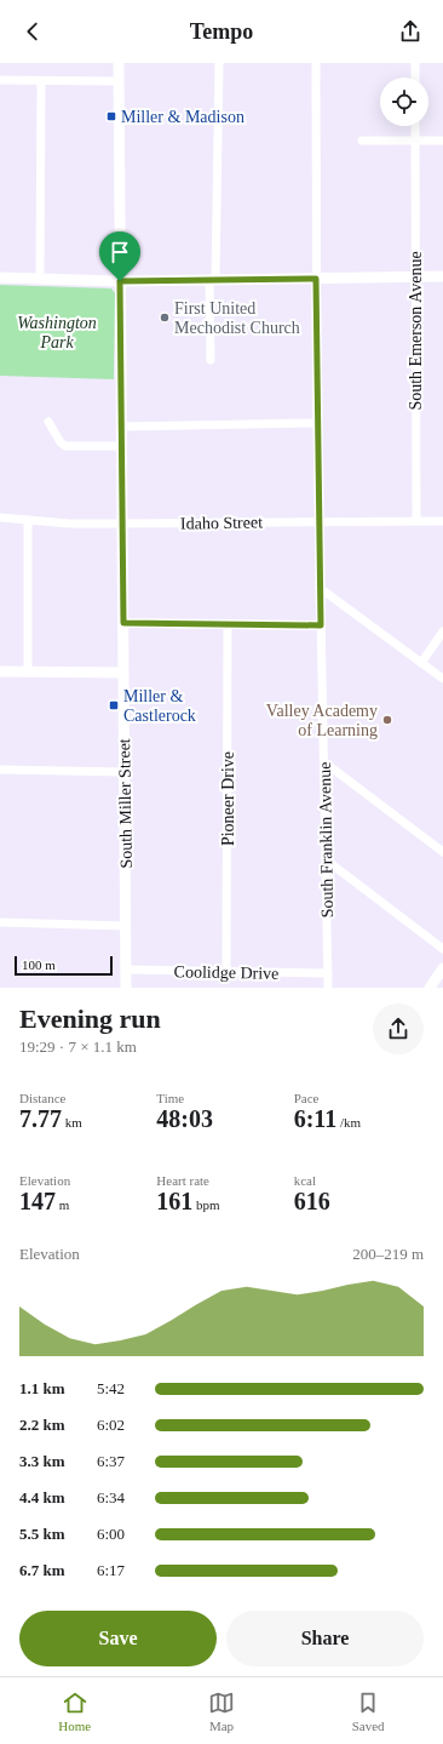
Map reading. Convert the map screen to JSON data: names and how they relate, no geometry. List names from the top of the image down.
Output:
{
  "streets": {
    "main road": ["South Miller Street"],
    "street": [
      "South Emerson Avenue",
      "Idaho Street",
      "Pioneer Drive",
      "South Franklin Avenue",
      "Coolidge Drive"
    ]
  },
  "crossings": [
    ["South Emerson Avenue", "Idaho Street"],
    ["Idaho Street", "South Miller Street"],
    ["Idaho Street", "South Franklin Avenue"],
    ["Pioneer Drive", "Coolidge Drive"],
    ["South Miller Street", "Coolidge Drive"],
    ["South Franklin Avenue", "Coolidge Drive"]
  ],
  "parks": ["Washington Park"],
  "places": {
    "transit": ["Miller & Madison", "Miller & Castlerock"],
    "other": ["First United Mechodist Church", "Valley Academy of Learning"]
  },
  "scale_bar": "100 m",
  "page": {
    "header": "Tempo",
    "scale": "100 m",
    "heading": ["Evening run", "19:29 · 7 × 1.1 km"],
    "stats": [
      ["Distance", "7.77 km"],
      ["Time", "48:03"],
      ["Pace", "6:11 /km"],
      ["Elevation", "147 m"],
      ["Heart rate", "161 bpm"],
      ["kcal", "616"]
    ],
    "chart": ["Elevation", "200–219 m"],
    "list": [
      {
        "name": "1.1 km",
        "note": "5:42"
      },
      {
        "name": "2.2 km",
        "note": "6:02"
      },
      {
        "name": "3.3 km",
        "note": "6:37"
      },
      {
        "name": "4.4 km",
        "note": "6:34"
      },
      {
        "name": "5.5 km",
        "note": "6:00"
      },
      {
        "name": "6.7 km",
        "note": "6:17"
      }
    ],
    "buttons": ["Save", "Share"],
    "tabs": ["Home", "Map", "Saved"]
  }
}
